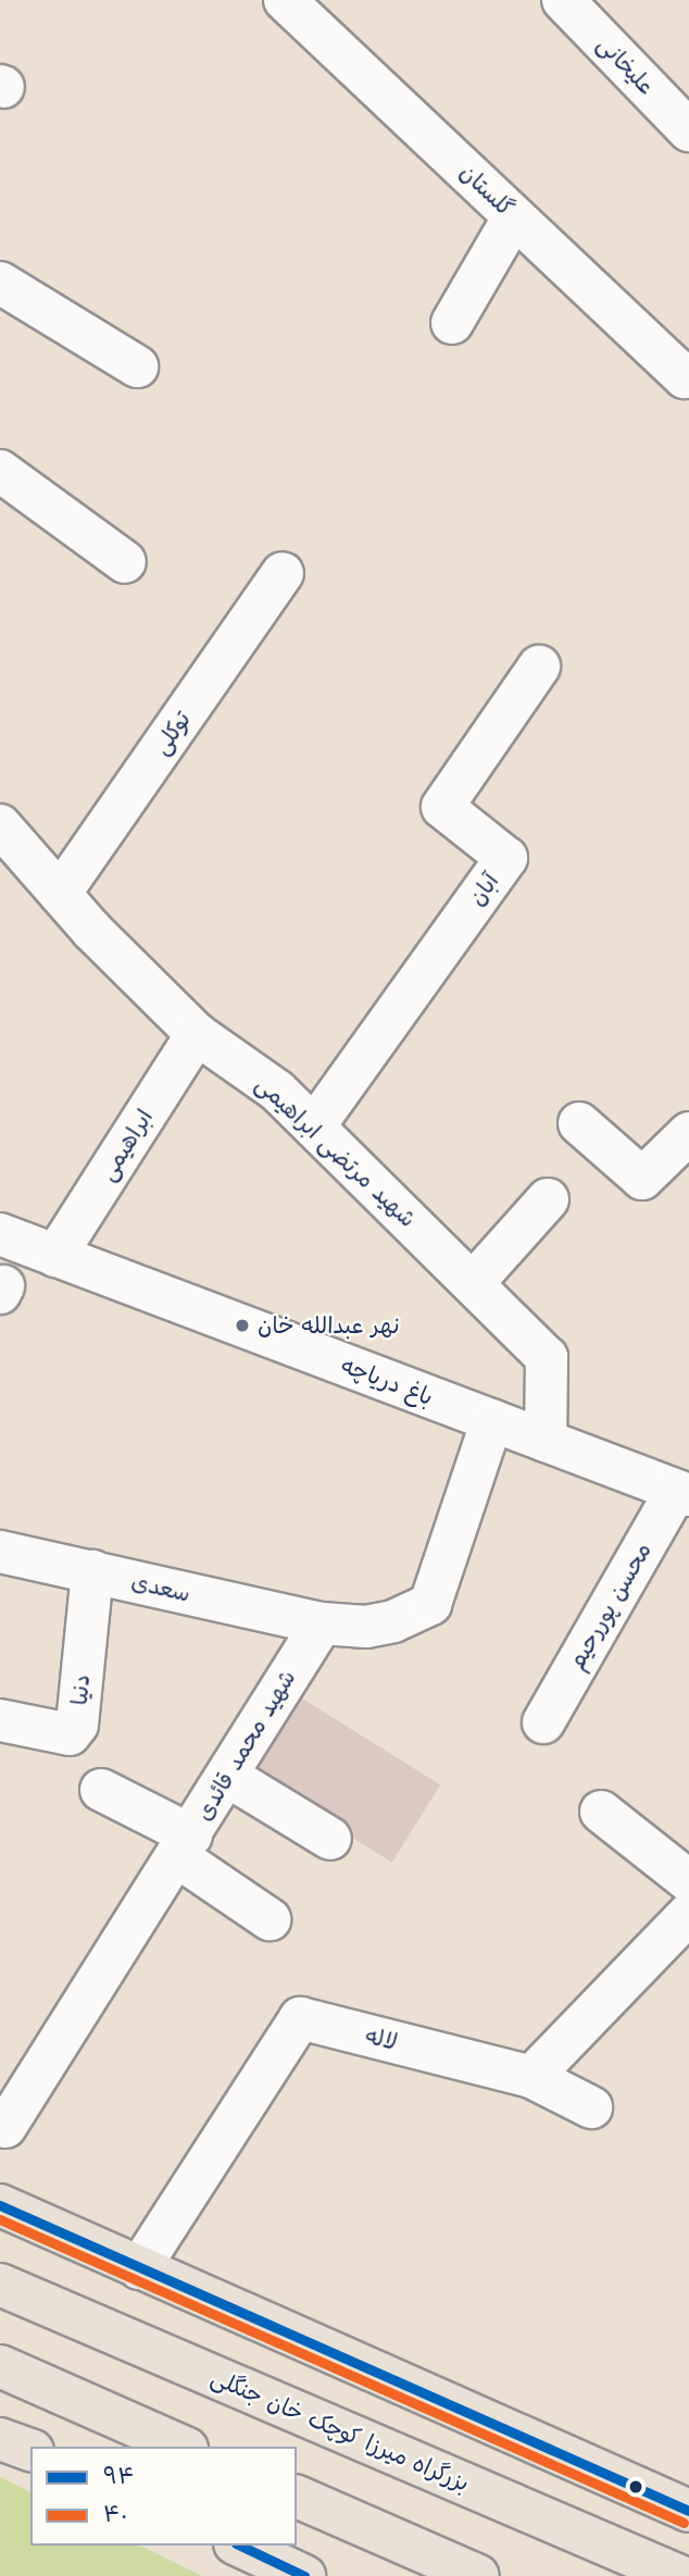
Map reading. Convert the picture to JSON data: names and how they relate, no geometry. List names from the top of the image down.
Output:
{
  "streets": {
    "main road": ["بزرگراه میرزا کوچک خان جنگلی"],
    "street": [
      "علیخانی",
      "گلستان",
      "توکلی",
      "آبان",
      "ابراهیمی",
      "شهید مرتضی ابراهیمی",
      "باغ دریاچه",
      "سعدی",
      "محسن پوررحیم",
      "دنیا",
      "شهید محمد قائدی",
      "لاله"
    ]
  },
  "crossings": [
    ["توکلی", "شهید مرتضی ابراهیمی"],
    ["آبان", "شهید مرتضی ابراهیمی"],
    ["ابراهیمی", "شهید مرتضی ابراهیمی"],
    ["ابراهیمی", "باغ دریاچه"],
    ["شهید مرتضی ابراهیمی", "باغ دریاچه"],
    ["باغ دریاچه", "محسن پوررحیم"],
    ["سعدی", "دنیا"],
    ["سعدی", "شهید محمد قائدی"]
  ],
  "places": ["نهر عبدالله خان"],
  "lines": ["transit line ۹۴", "transit line ۴۰"],
  "legend": ["۹۴", "۴۰"]
}
